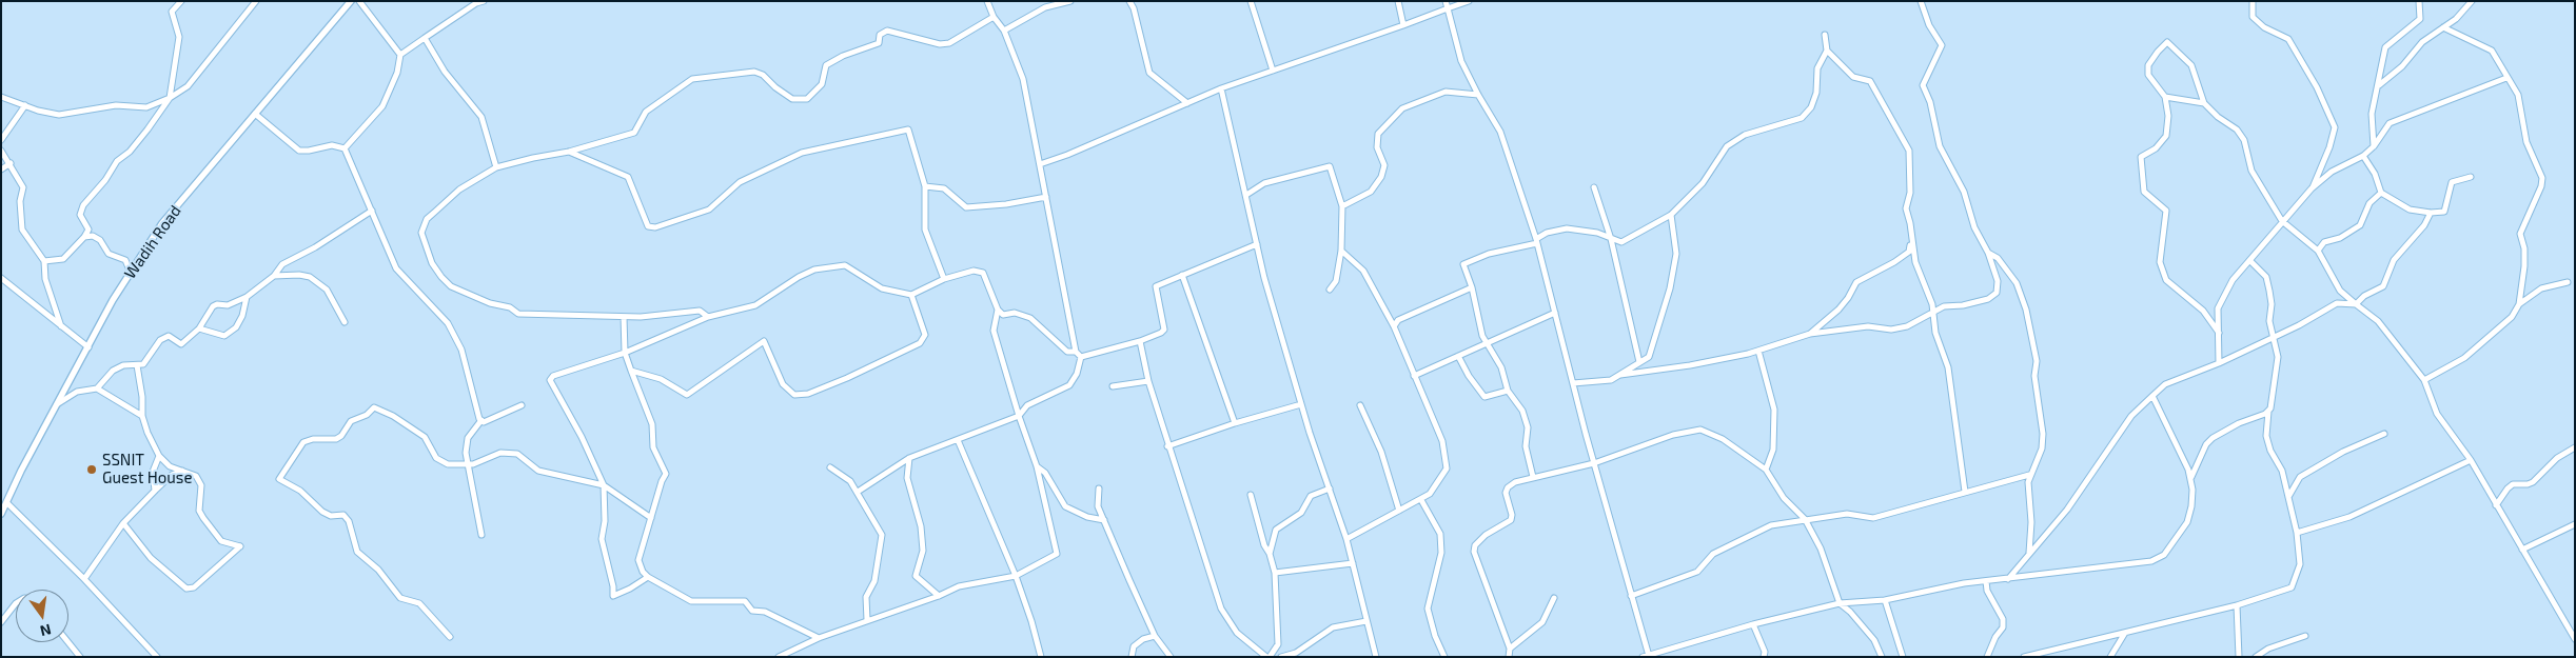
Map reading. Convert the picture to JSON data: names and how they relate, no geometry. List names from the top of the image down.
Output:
{
  "streets": {
    "street": ["Wadih Road"]
  },
  "places": ["SSNIT Guest House"],
  "north": "bottom"
}
